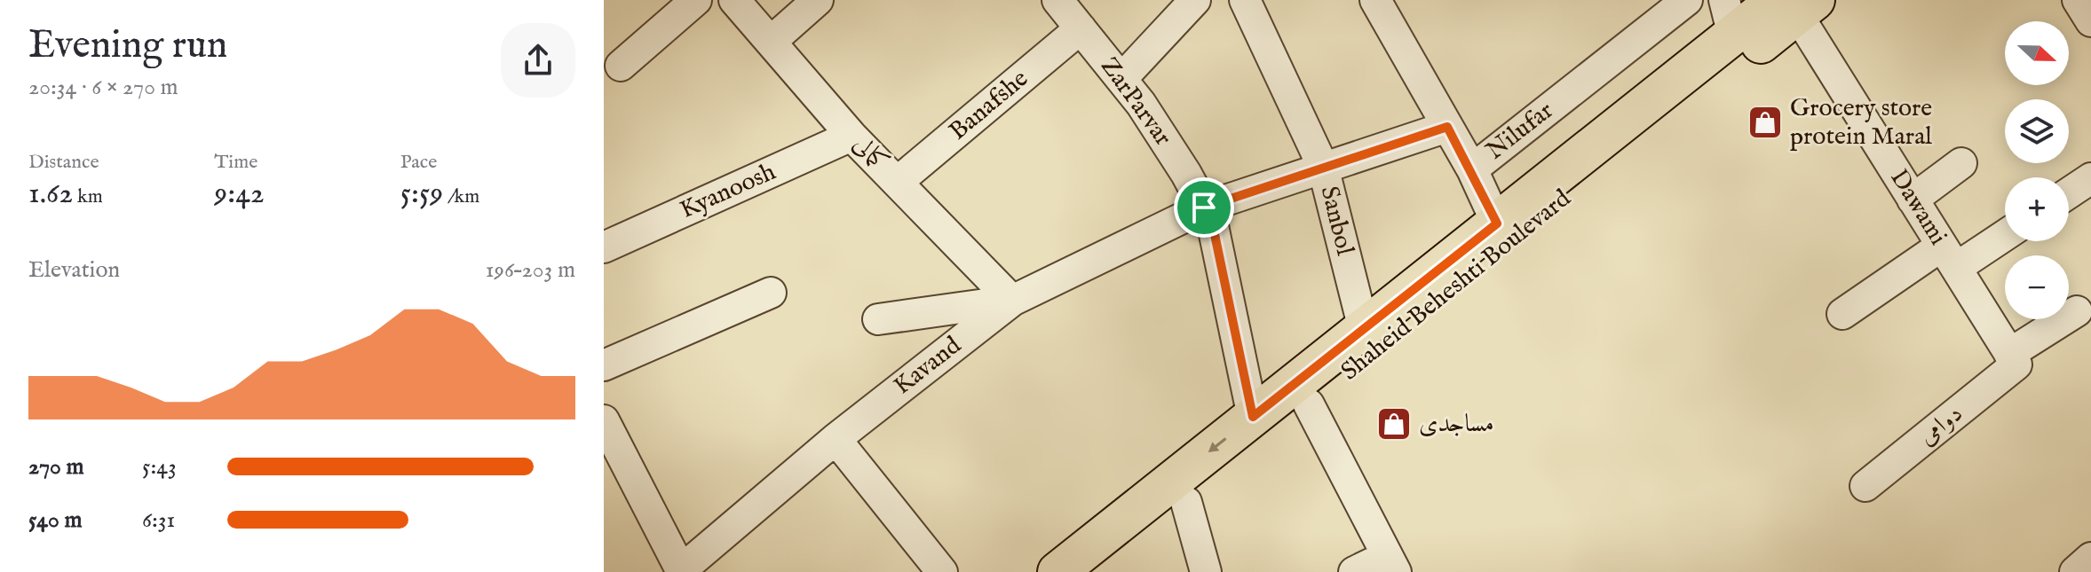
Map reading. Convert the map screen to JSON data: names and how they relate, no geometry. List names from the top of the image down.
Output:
{
  "streets": {
    "main road": ["Shaheid Beheshti Boulevard"],
    "street": [
      "ZarParvar",
      "Banafshe",
      "Nilufar",
      "کمالی",
      "Kyanoosh",
      "Dawami",
      "Sanbol",
      "Kavand",
      "دوامی"
    ]
  },
  "crossings": [
    ["ZarParvar", "Banafshe"],
    ["ZarParvar", "Shaheid Beheshti Boulevard"],
    ["ZarParvar", "Kavand"],
    ["Banafshe", "کمالی"],
    ["Nilufar", "Kavand"],
    ["کمالی", "Kyanoosh"],
    ["کمالی", "Kavand"],
    ["Dawami", "Shaheid Beheshti Boulevard"],
    ["Dawami", "دوامی"],
    ["Sanbol", "Shaheid Beheshti Boulevard"],
    ["Sanbol", "Kavand"]
  ],
  "places": {
    "shop": ["Grocery store protein Maral", "مساجدی"]
  },
  "north": "right",
  "page": {
    "heading": ["Evening run", "20:34 · 6 × 270 m"],
    "map_buttons": ["+", "−"],
    "stats": [
      ["Distance", "1.62 km"],
      ["Time", "9:42"],
      ["Pace", "5:59 /km"]
    ],
    "chart": ["Elevation", "196–203 m"],
    "list": [
      {
        "name": "270 m",
        "note": "5:43"
      },
      {
        "name": "540 m",
        "note": "6:31"
      }
    ]
  }
}
